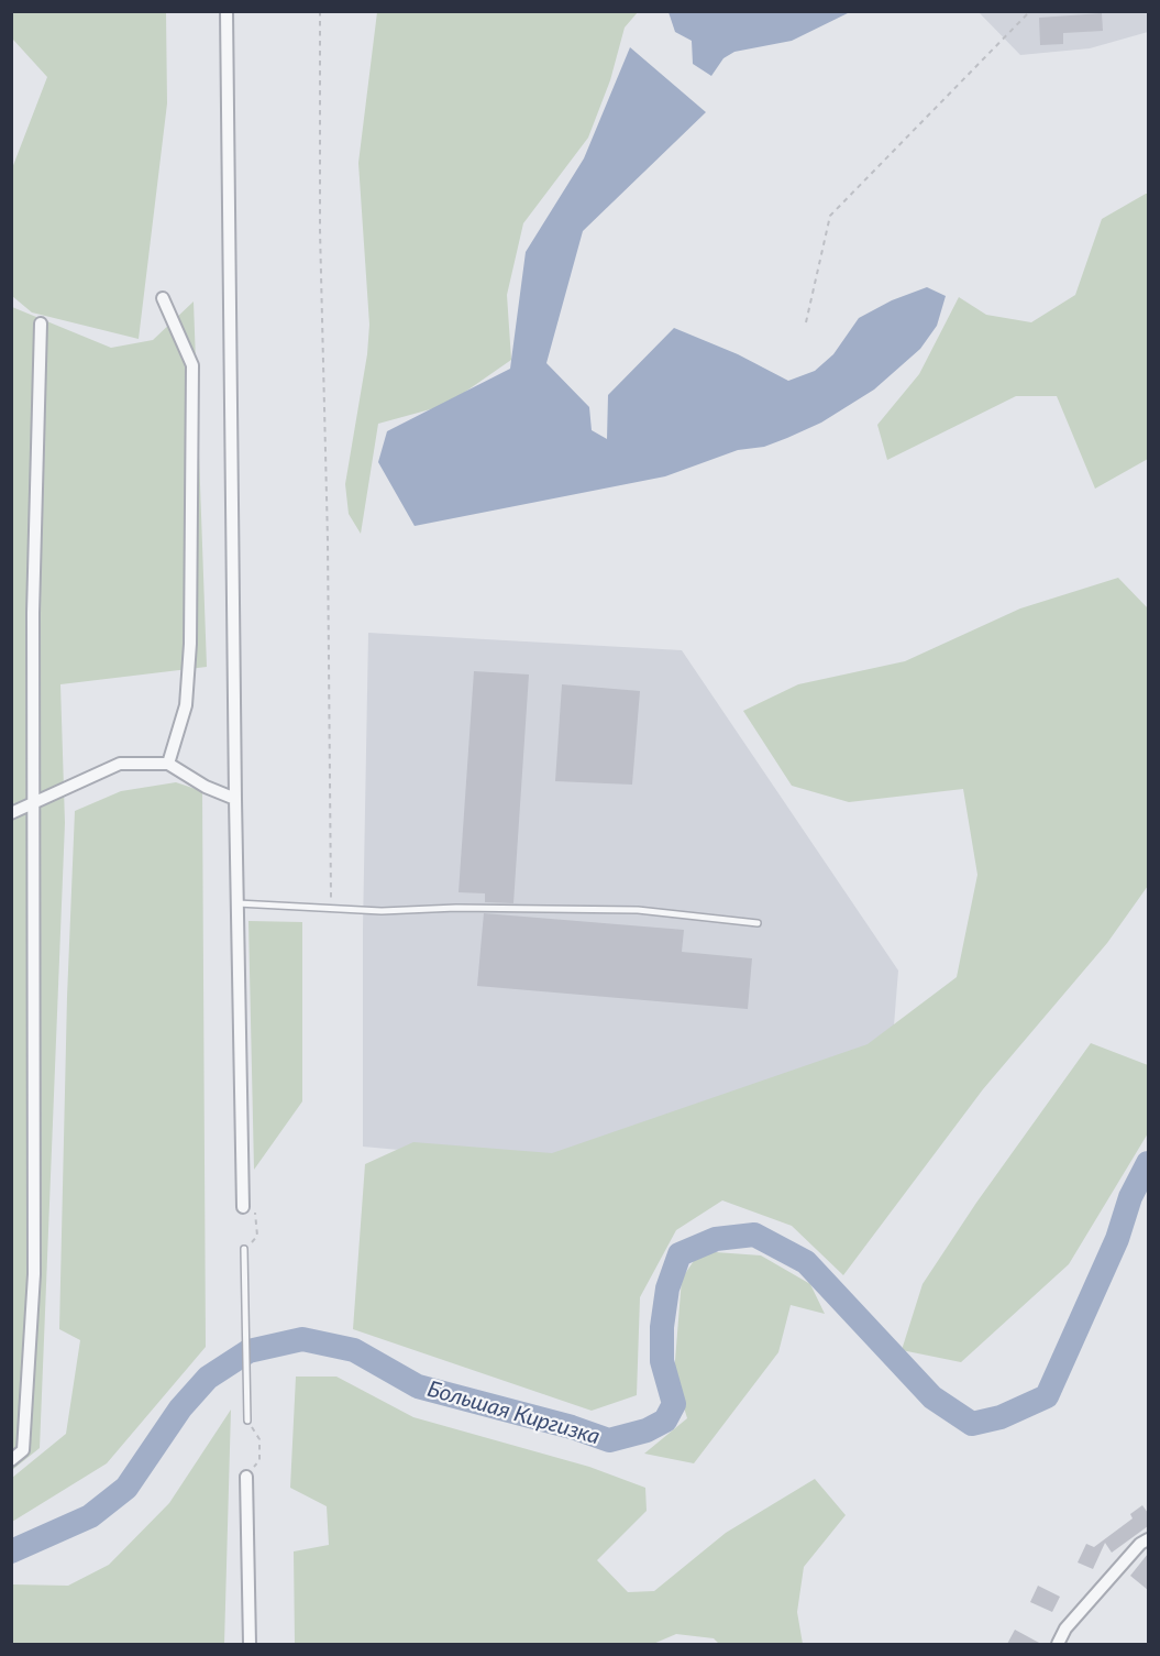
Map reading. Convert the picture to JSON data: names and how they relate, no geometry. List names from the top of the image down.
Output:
{
  "water": ["Большая Киргизка"]
}
